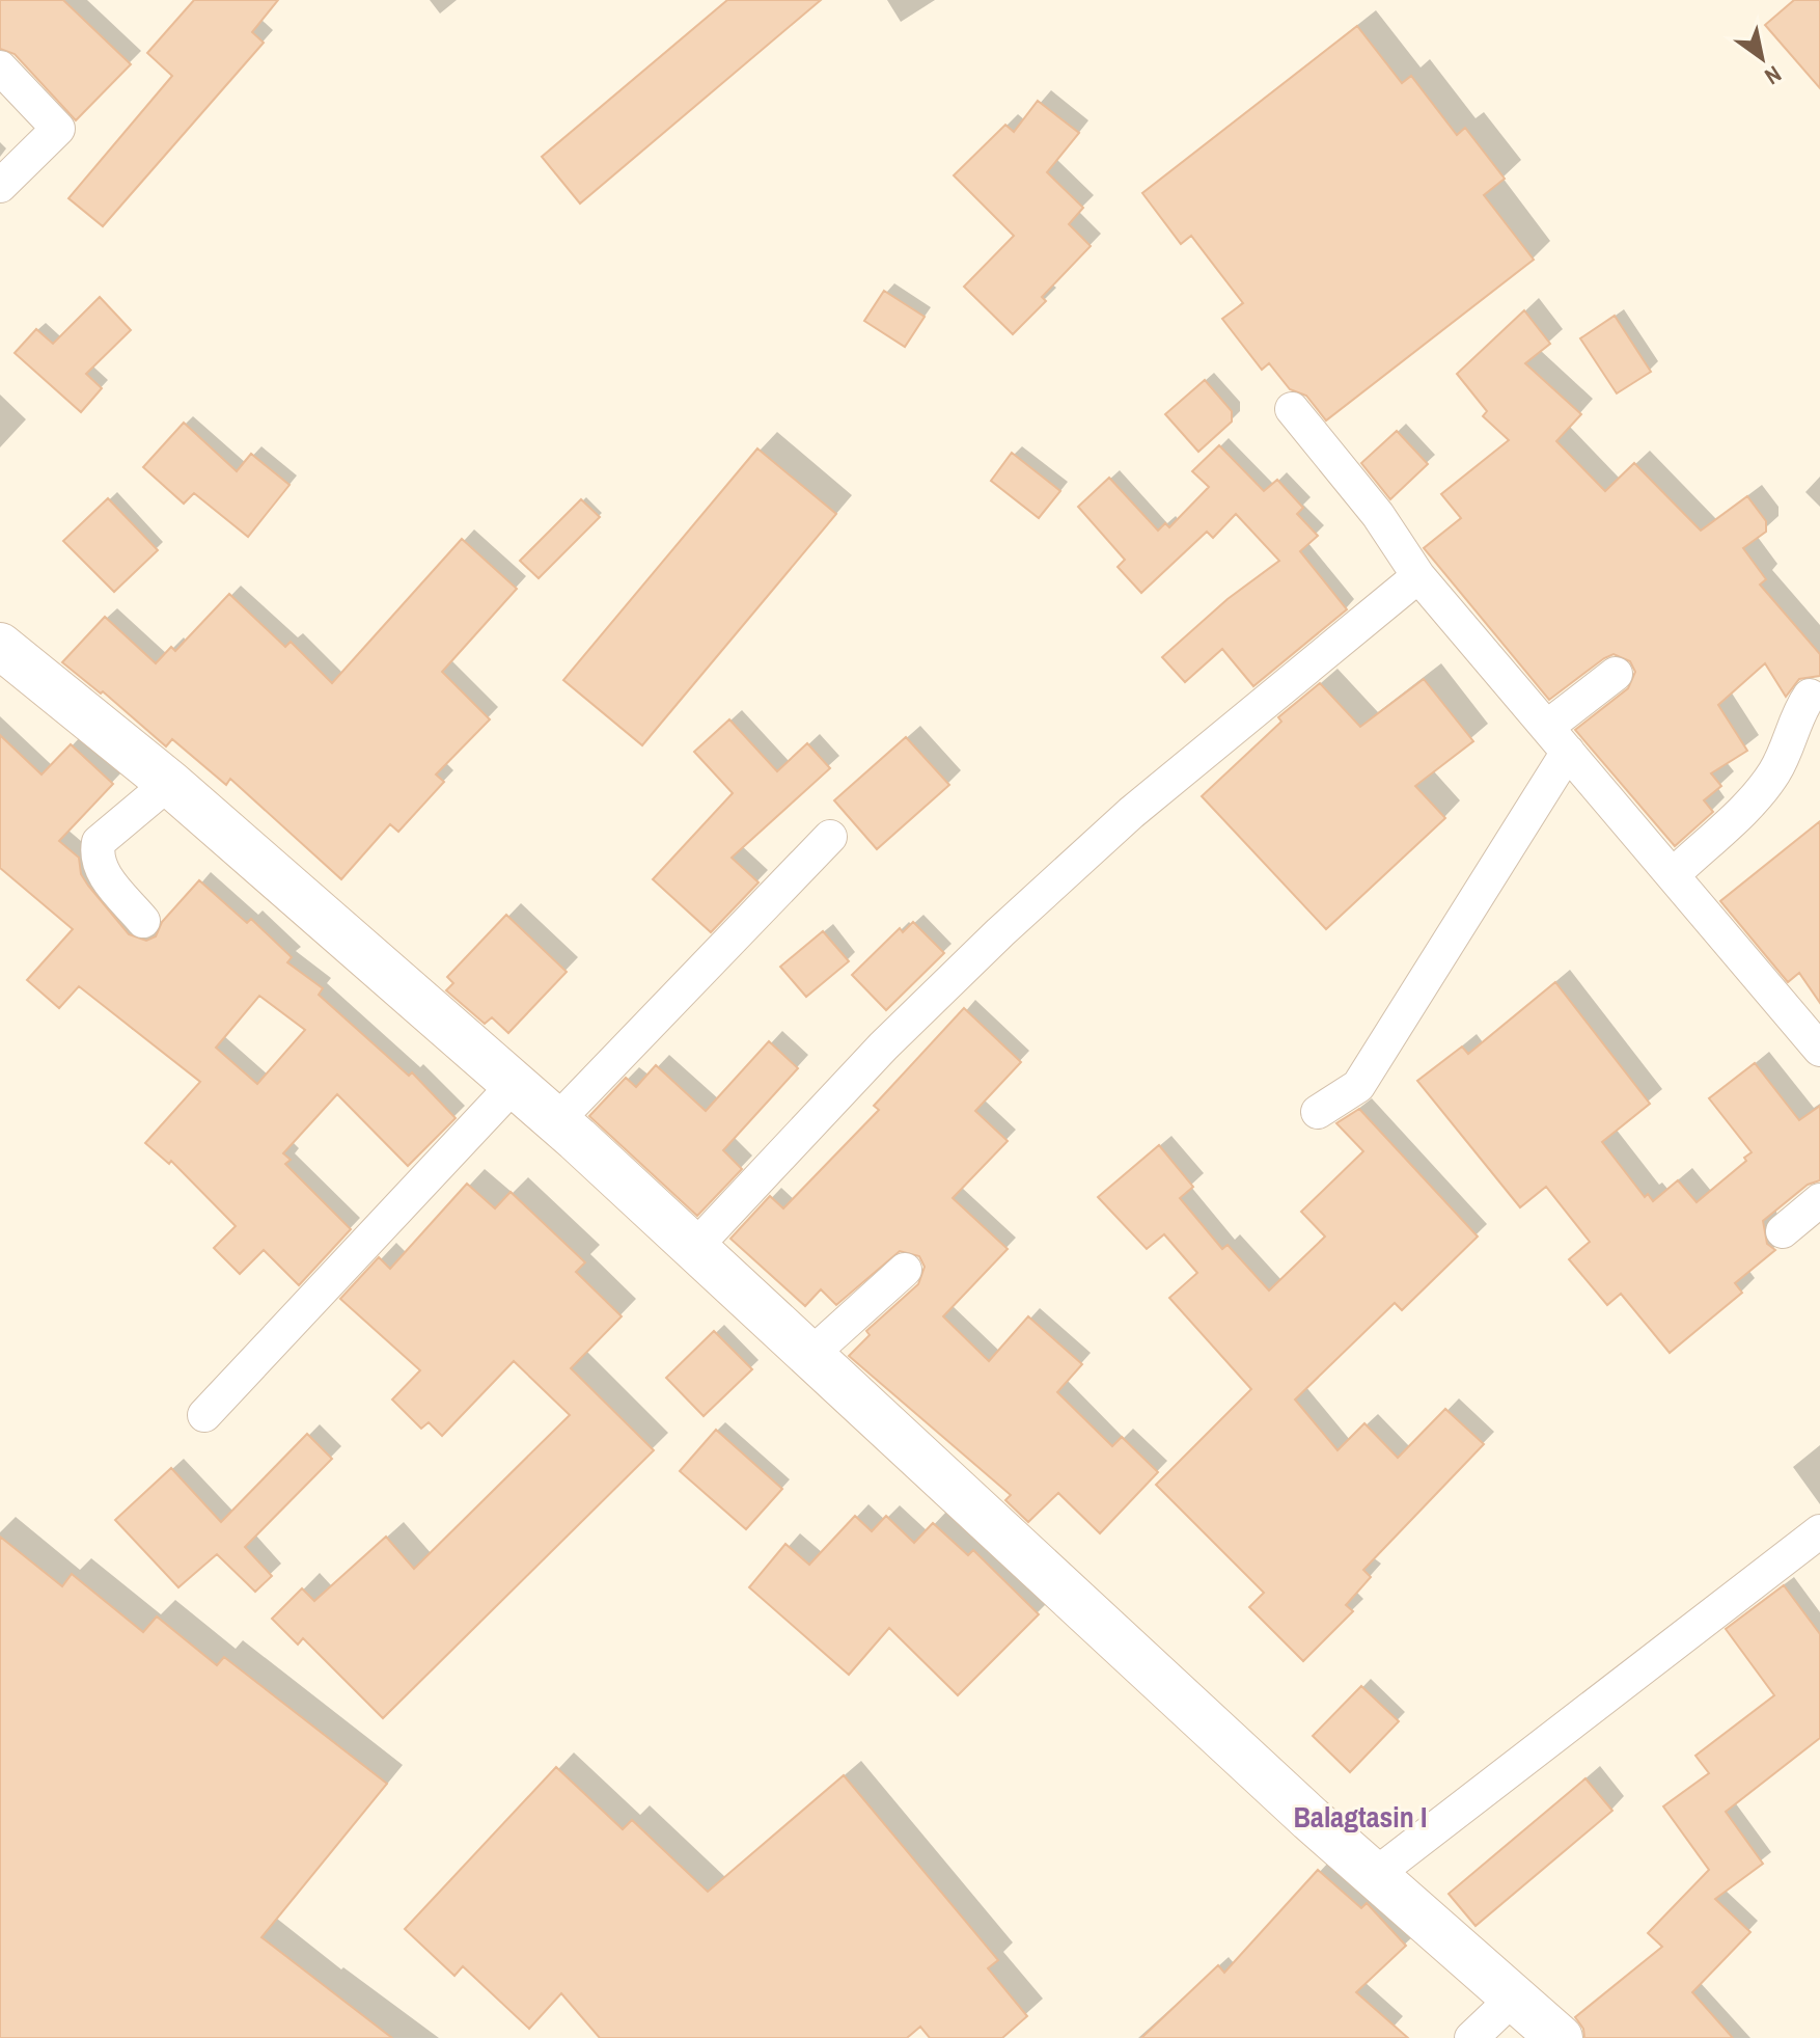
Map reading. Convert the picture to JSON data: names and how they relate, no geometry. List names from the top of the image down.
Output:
{
  "districts": ["Balagtasin I"],
  "north": "bottom right"
}
